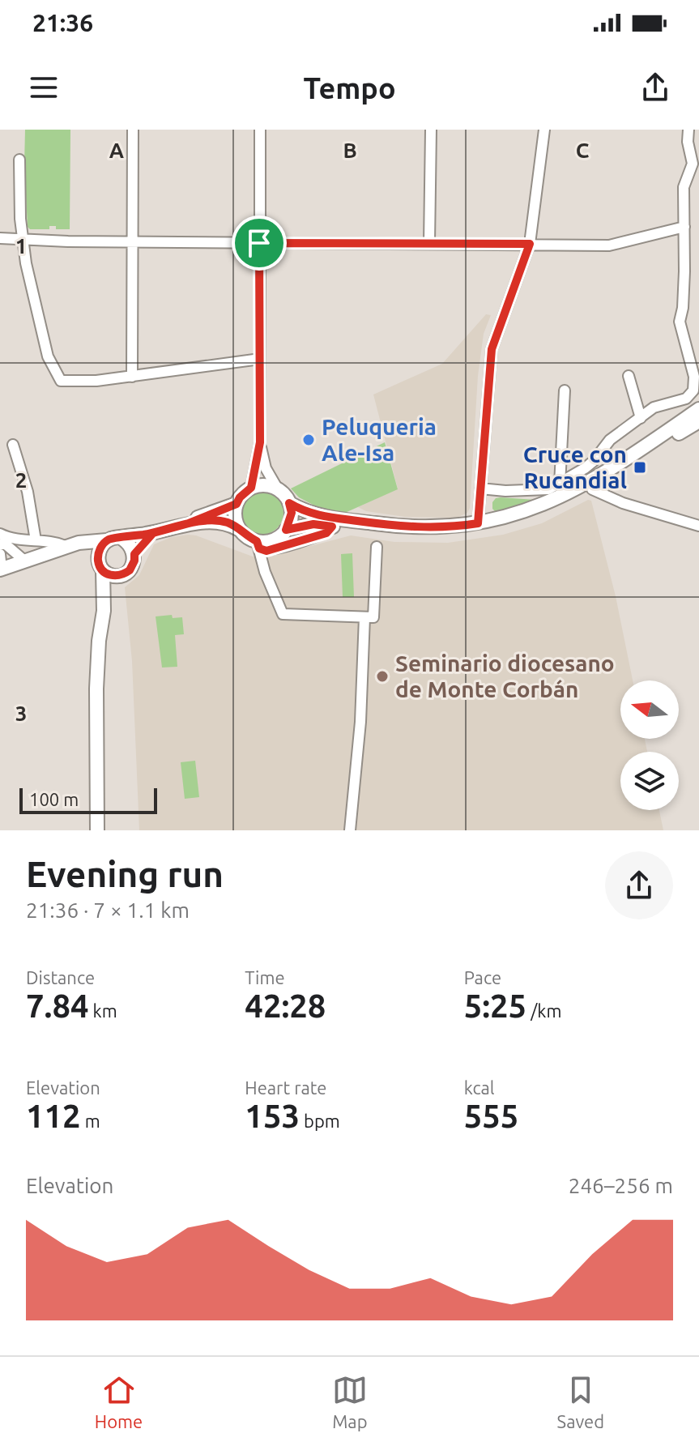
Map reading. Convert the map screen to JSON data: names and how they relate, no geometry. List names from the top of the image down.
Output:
{
  "places": {
    "other": ["Peluqueria Ale-Isa", "Seminario diocesano de Monte Corbán"],
    "transit": ["Cruce con Rucandial"]
  },
  "scale_bar": "100 m",
  "north": "left",
  "page": {
    "status": "21:36",
    "header": "Tempo",
    "scale": "100 m",
    "heading": ["Evening run", "21:36 · 7 × 1.1 km"],
    "stats": [
      ["Distance", "7.84 km"],
      ["Time", "42:28"],
      ["Pace", "5:25 /km"],
      ["Elevation", "112 m"],
      ["Heart rate", "153 bpm"],
      ["kcal", "555"]
    ],
    "chart": ["Elevation", "246–256 m"],
    "tabs": ["Home", "Map", "Saved"]
  },
  "grid": {
    "columns": ["A", "B", "C"],
    "rows": ["1", "2", "3"]
  }
}
